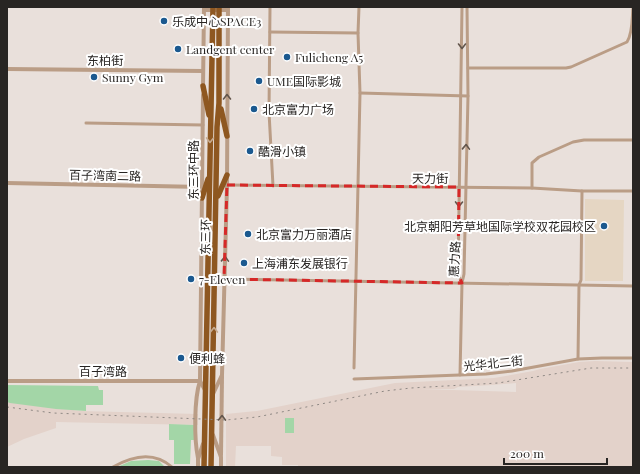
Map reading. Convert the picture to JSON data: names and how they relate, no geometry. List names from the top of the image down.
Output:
{
  "streets": {
    "highway": ["东三环"],
    "street": [
      "东柏街",
      "东三环中路",
      "百子湾南二路",
      "天力街",
      "惠力路",
      "光华北二街",
      "百子湾路"
    ]
  },
  "crossings": [
    ["东柏街", "东三环中路"],
    ["东三环中路", "百子湾南二路"],
    ["东三环中路", "百子湾路"],
    ["天力街", "惠力路"]
  ],
  "places": [
    "乐成中心SPACE3",
    "Landgent center",
    "Fulicheng A5",
    "Sunny Gym",
    "UME国际影城",
    "北京富力广场",
    "酷滑小镇",
    "北京朝阳芳草地国际学校双花园校区",
    "北京富力万丽酒店",
    "上海浦东发展银行",
    "7-Eleven",
    "便利蜂"
  ],
  "scale_bar": "200 m"
}
